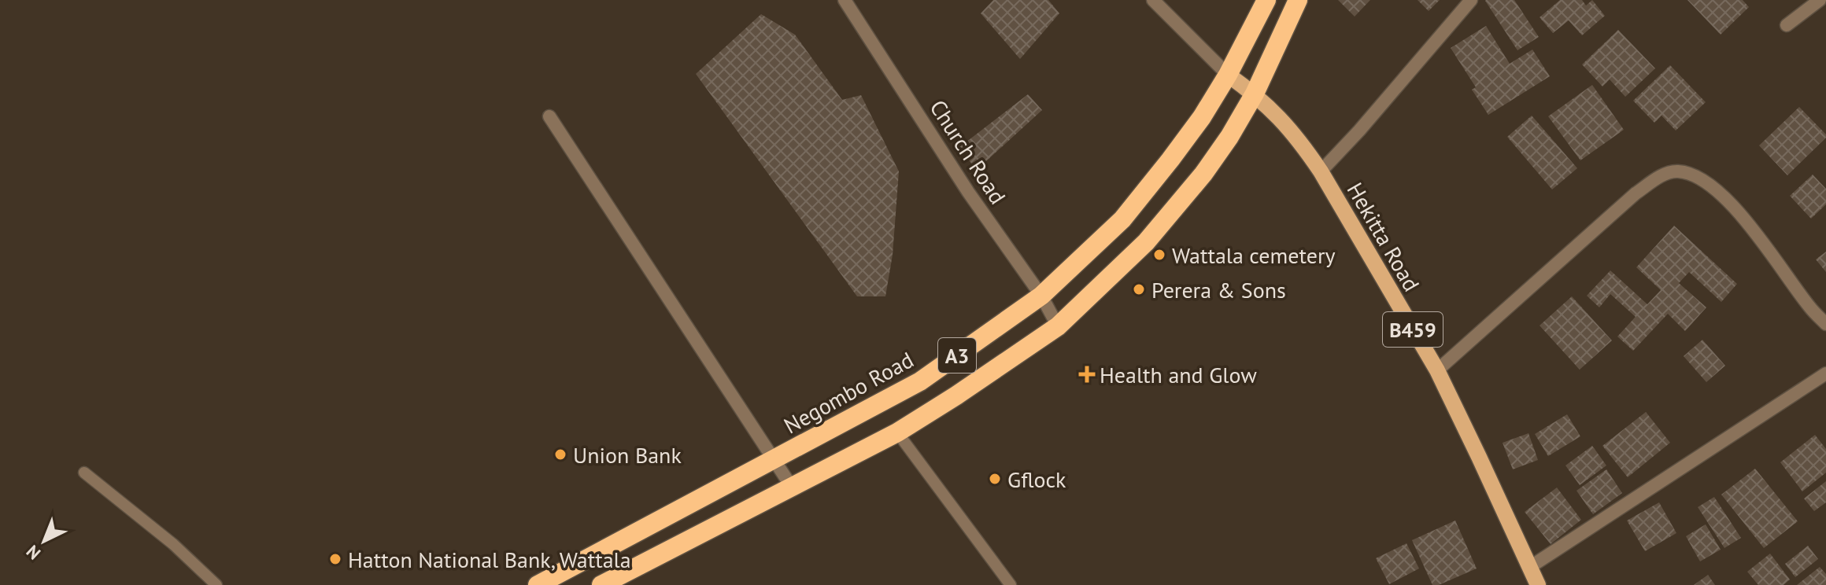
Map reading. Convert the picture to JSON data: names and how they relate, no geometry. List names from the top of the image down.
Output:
{
  "streets": {
    "highway": ["A3", "Negombo Road"],
    "main road": ["Hekitta Road", "B459"],
    "street": ["Church Road"]
  },
  "crossings": [
    ["Church Road", "A3"],
    ["Church Road", "Negombo Road"],
    ["Hekitta Road", "A3"],
    ["Hekitta Road", "Negombo Road"]
  ],
  "places": {
    "other": [
      "Wattala cemetery",
      "Perera & Sons",
      "Union Bank",
      "Gflock",
      "Hatton National Bank, Wattala"
    ],
    "health": ["Health and Glow"]
  },
  "north": "bottom left"
}
